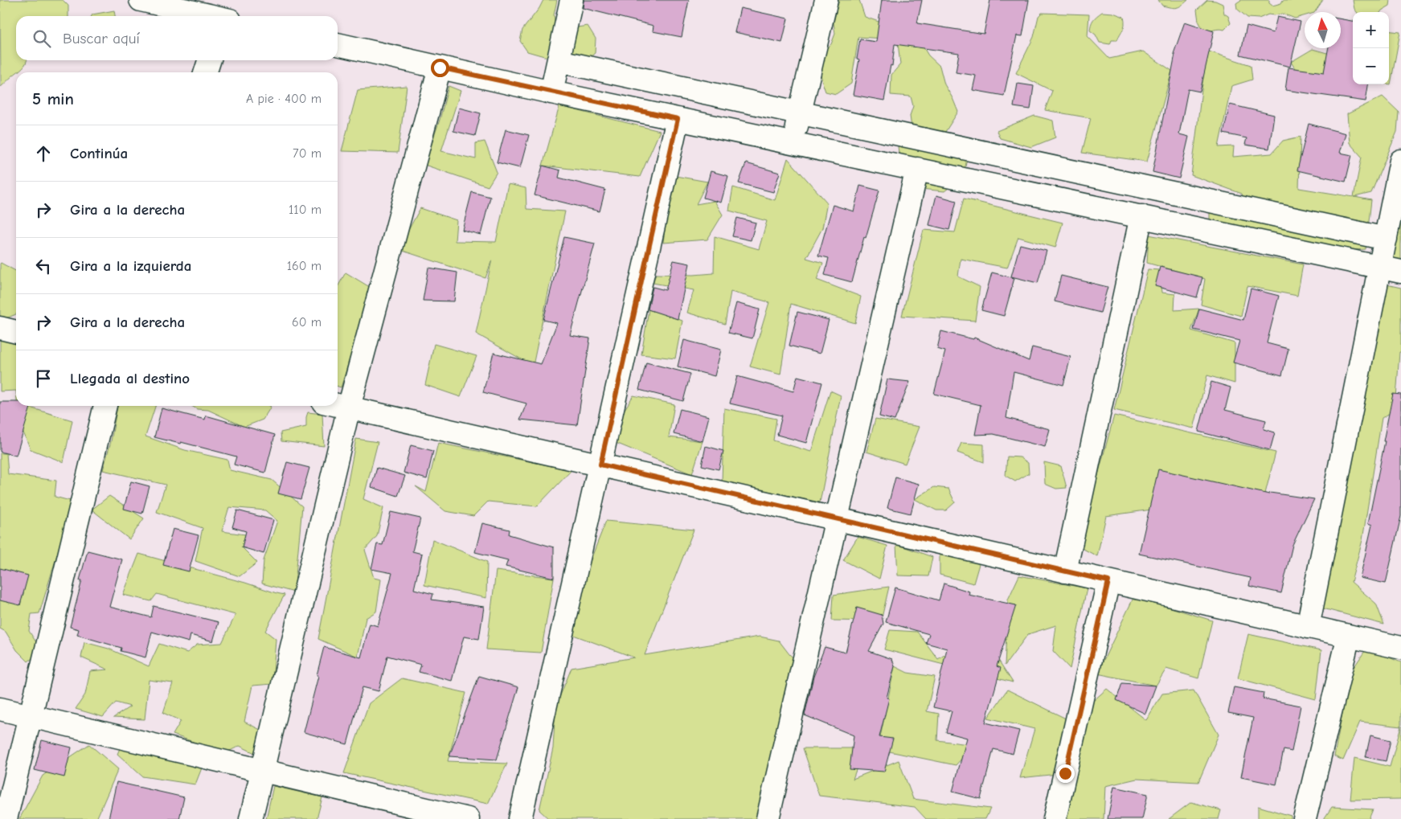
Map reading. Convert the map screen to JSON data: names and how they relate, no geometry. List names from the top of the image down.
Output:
{
  "north": "top",
  "page": {
    "map_buttons": ["+", "−"],
    "search": "Buscar aquí",
    "heading": ["5 min", "A pie · 400 m"],
    "list": [
      ["Continúa", "70 m"],
      ["Gira a la derecha", "110 m"],
      ["Gira a la izquierda", "160 m"],
      ["Gira a la derecha", "60 m"],
      "Llegada al destino"
    ]
  }
}
